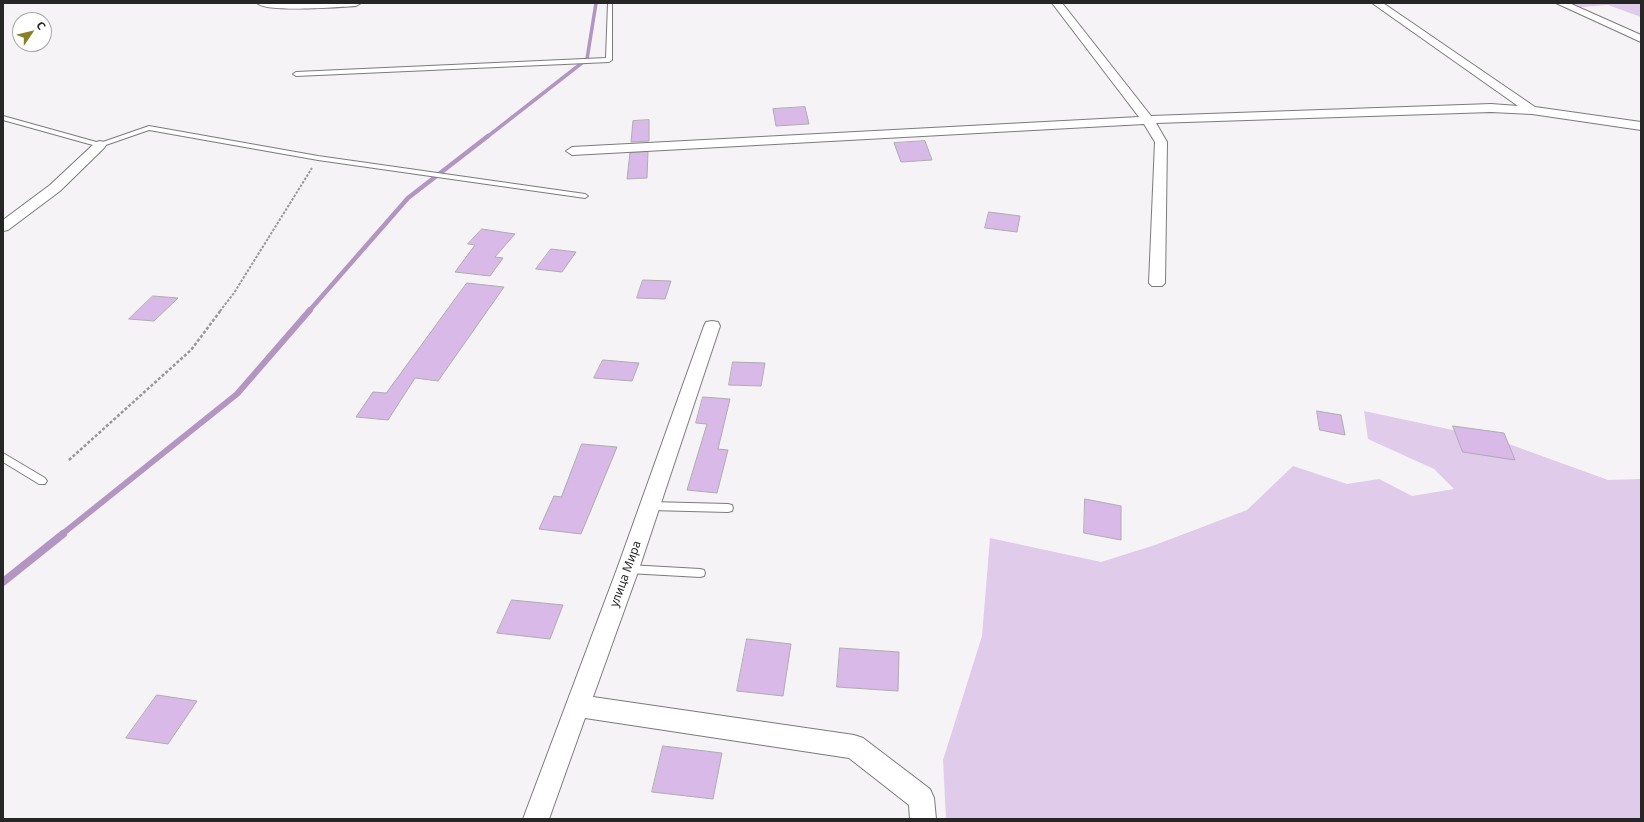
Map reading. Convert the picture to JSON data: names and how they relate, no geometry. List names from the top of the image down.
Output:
{
  "streets": {
    "street": ["улица Мира"]
  },
  "north": "top right"
}
